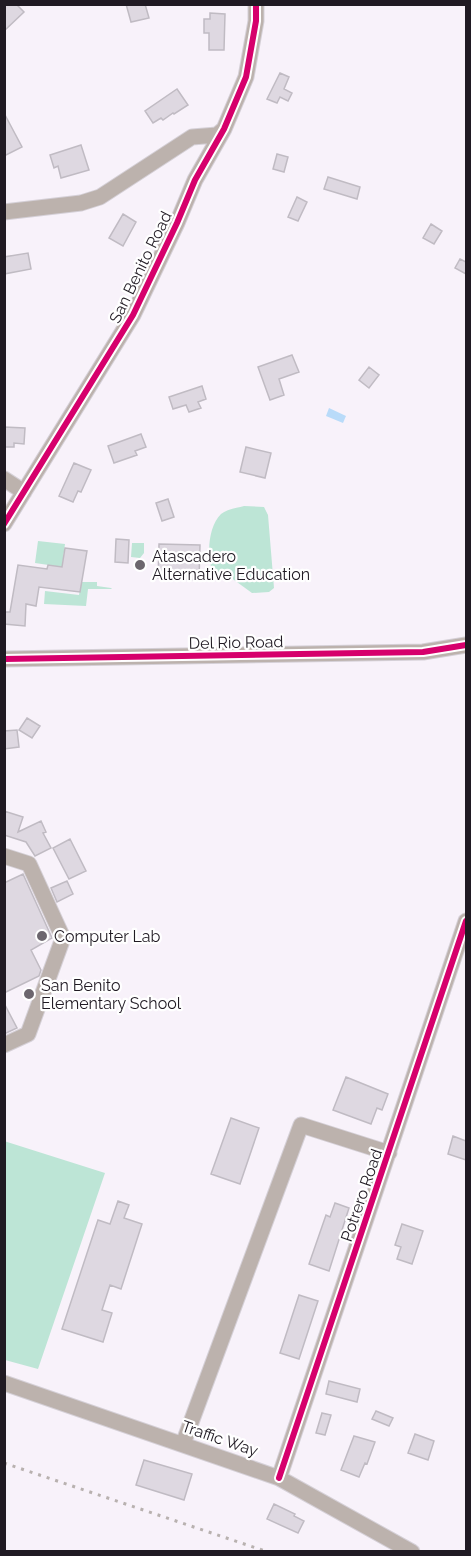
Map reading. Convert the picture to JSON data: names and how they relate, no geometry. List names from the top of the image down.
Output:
{
  "streets": {
    "street": [
      "San Benito Road",
      "Del Rio Road",
      "Potrero Road",
      "Traffic Way"
    ]
  },
  "crossings": [
    ["Potrero Road", "Traffic Way"]
  ],
  "places": ["Atascadero Alternative Education", "Computer Lab", "San Benito Elementary School"]
}
